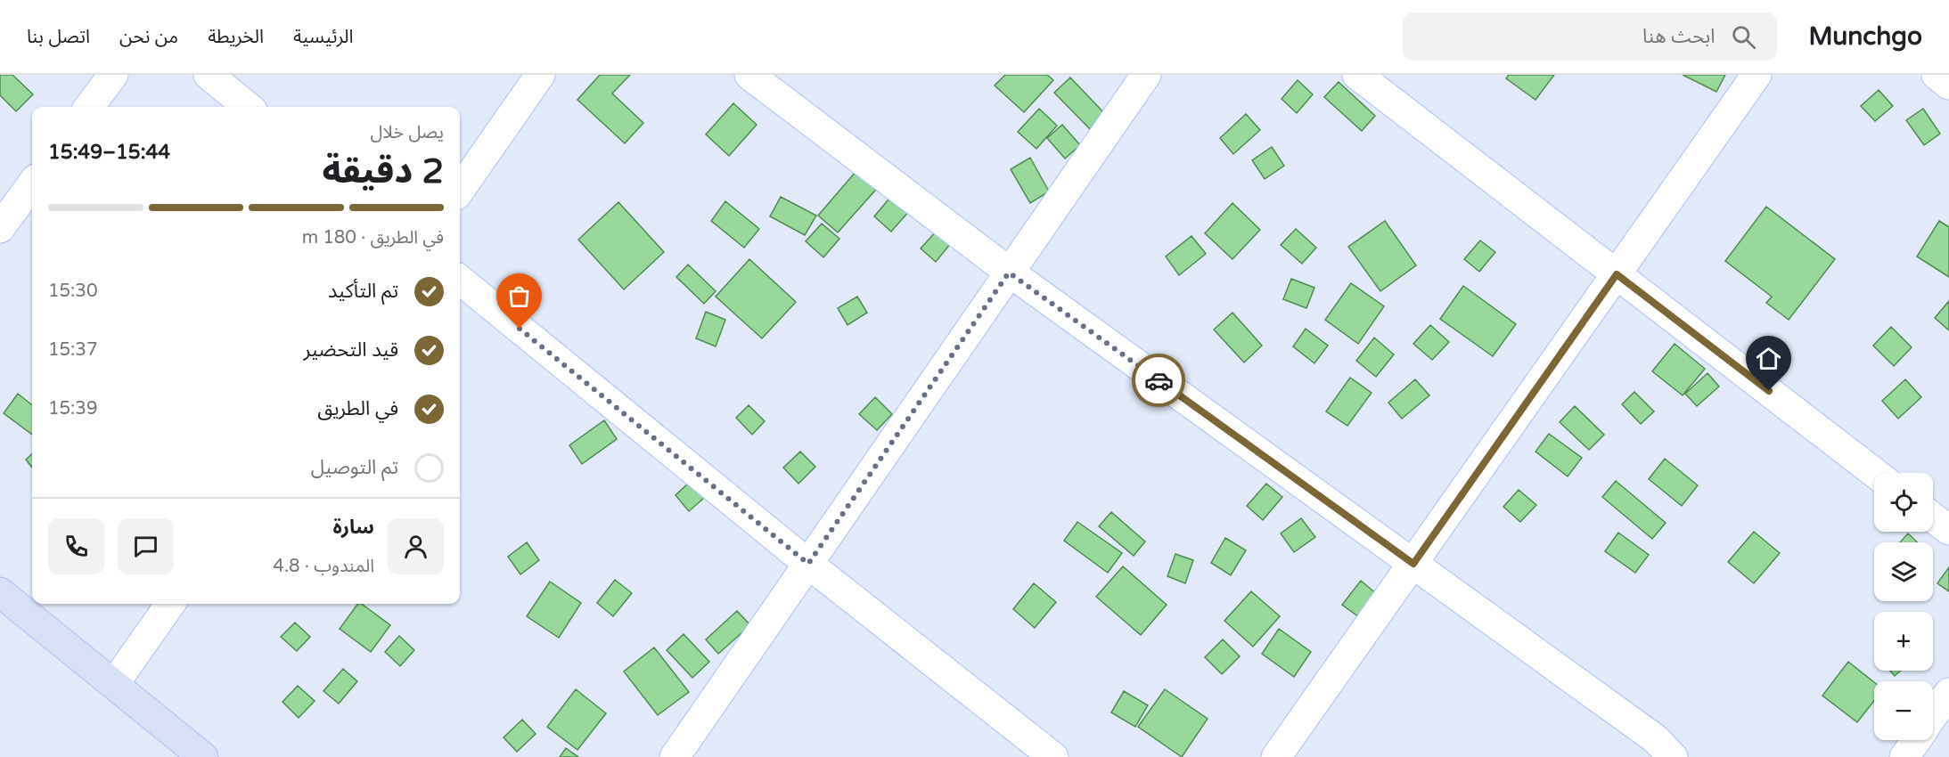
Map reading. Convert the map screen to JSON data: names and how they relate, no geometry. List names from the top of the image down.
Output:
{
  "page": {
    "header": "Munchgo",
    "search": "ابحث هنا",
    "nav": [
      "الرئيسية",
      "الخريطة",
      "من نحن",
      "اتصل بنا"
    ],
    "heading": ["2 دقيقة", "يصل خلال", "15:44–15:49"],
    "panel": ["سارة", "المندوب · 4.8"],
    "bar": "في الطريق · 180 m",
    "list": [
      ["تم التأكيد", "15:30"],
      ["قيد التحضير", "15:37"],
      ["في الطريق", "15:39"],
      "تم التوصيل"
    ],
    "map_buttons": ["+", "−"]
  }
}
